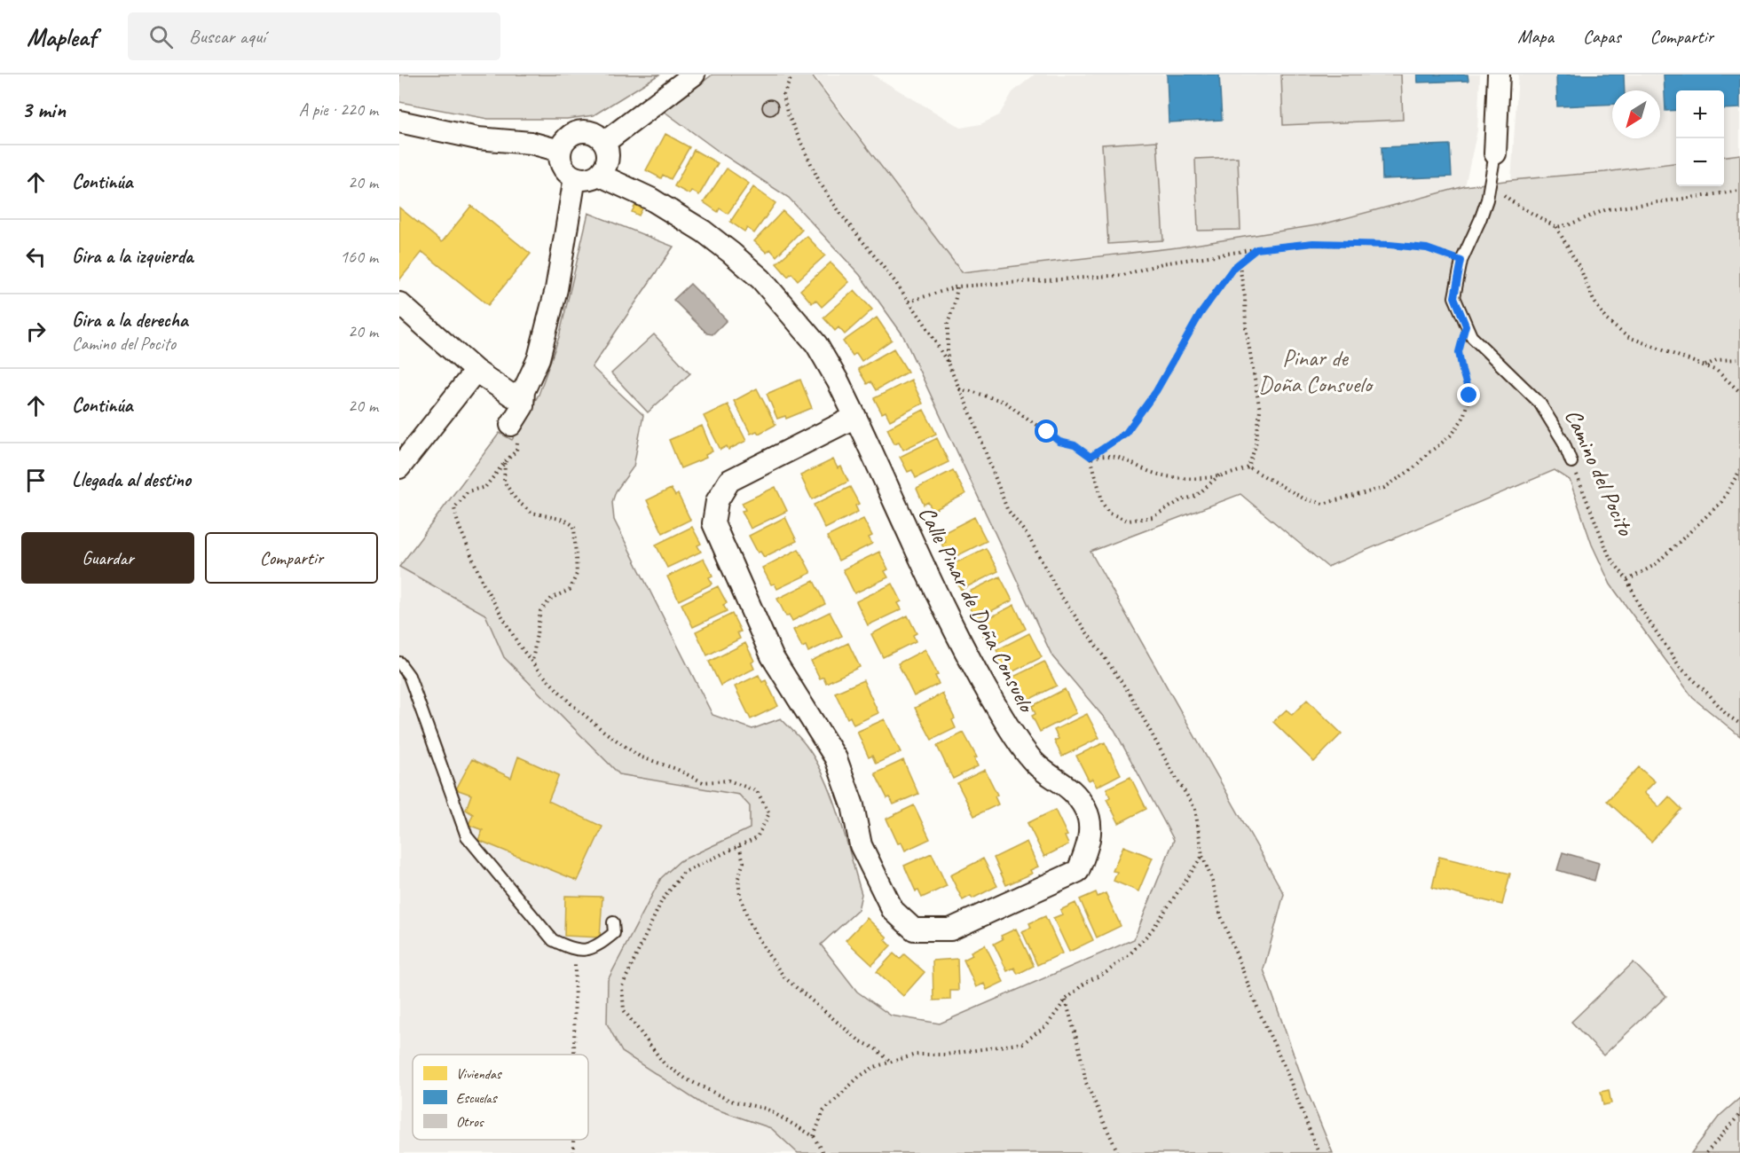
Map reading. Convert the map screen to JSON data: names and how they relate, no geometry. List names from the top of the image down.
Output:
{
  "streets": {
    "street": ["Camino del Pocito", "Calle Pinar de Doña Consuelo"]
  },
  "parks": ["Pinar de Doña Consuelo"],
  "legend": ["Viviendas", "Escuelas", "Otros"],
  "north": "bottom left",
  "page": {
    "header": "Mapleaf",
    "search": "Buscar aquí",
    "nav": ["Mapa", "Capas", "Compartir"],
    "heading": ["3 min", "A pie · 220 m"],
    "map_buttons": ["+", "−"],
    "list": [
      ["Continúa", "20 m"],
      ["Gira a la izquierda", "160 m"],
      ["Gira a la derecha", "Camino del Pocito", "20 m"],
      ["Continúa", "20 m"],
      "Llegada al destino"
    ],
    "buttons": ["Guardar", "Compartir"]
  }
}
